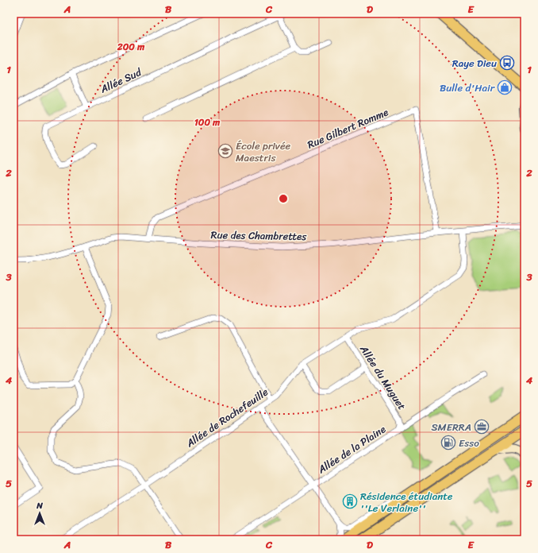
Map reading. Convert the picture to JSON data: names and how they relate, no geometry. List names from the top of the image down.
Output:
{
  "streets": {
    "street": [
      "Allée Sud",
      "Rue Gilbert Romme",
      "Rue des Chambrettes",
      "Allée du Muguet",
      "Allée de Rochefeuille",
      "Allée de la Plaine"
    ]
  },
  "crossings": [
    ["Rue Gilbert Romme", "Rue des Chambrettes"],
    ["Rue des Chambrettes", "Allée de Rochefeuille"],
    ["Allée du Muguet", "Allée de Rochefeuille"],
    ["Allée du Muguet", "Allée de la Plaine"]
  ],
  "places": {
    "bus stop": ["Raye Dieu"],
    "shop": ["Bulle d'Hair"],
    "school or university": ["École privée Maestris"],
    "office": ["SMERRA"],
    "fuel station": ["Esso"],
    "building": ["Résidence étudiante ''Le Verlaine''"]
  },
  "north": "top",
  "grid": {
    "columns": [
      "A",
      "B",
      "C",
      "D",
      "E"
    ],
    "rows": [
      "1",
      "2",
      "3",
      "4",
      "5"
    ]
  },
  "rings": ["200 m", "100 m"]
}
